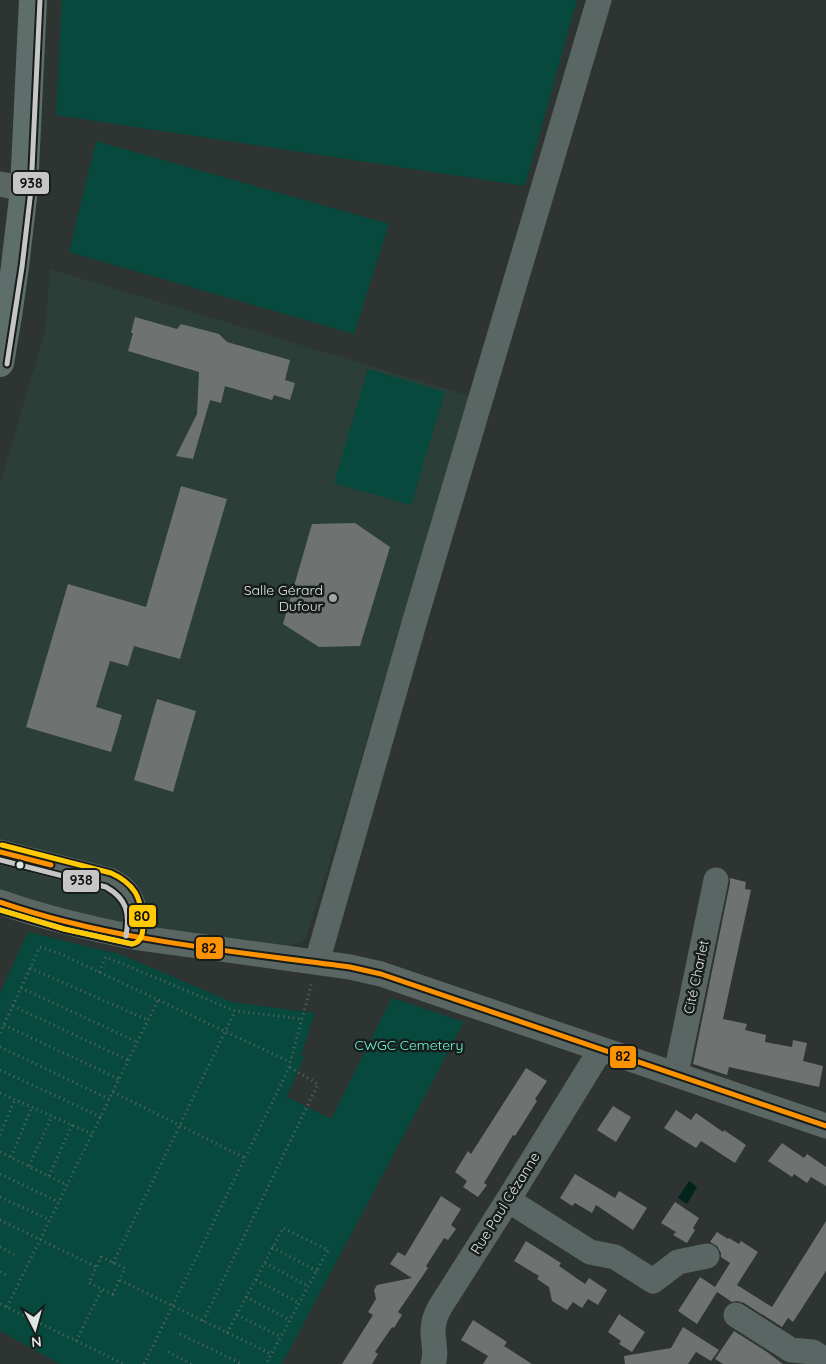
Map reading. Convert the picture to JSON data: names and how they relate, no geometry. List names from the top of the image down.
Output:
{
  "streets": {
    "street": ["Cité Charlet", "Rue Paul Cézanne"]
  },
  "parks": ["CWGC Cemetery"],
  "places": ["Salle Gérard Dufour"],
  "lines": ["transit line 938", "transit line 80", "transit line 82"],
  "north": "bottom"
}
